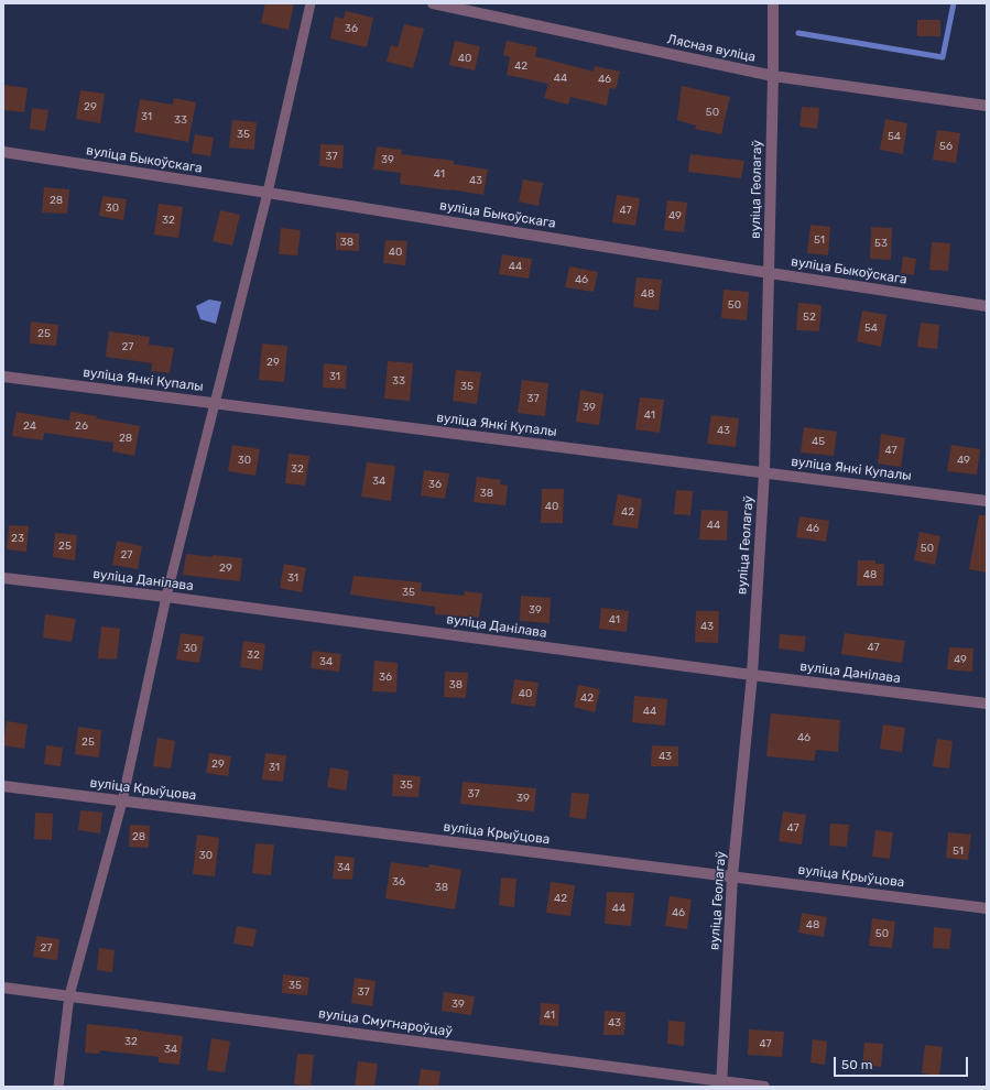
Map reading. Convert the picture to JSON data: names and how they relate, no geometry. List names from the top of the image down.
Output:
{
  "streets": {
    "street": [
      "Лясная вуліца",
      "вуліца Быкоўскага",
      "вуліца Геолагаў",
      "вуліца Янкі Купалы",
      "вуліца Данілава",
      "вуліца Крыўцова",
      "вуліца Смугнароўцаў"
    ]
  },
  "crossings": [
    ["Лясная вуліца", "вуліца Геолагаў"],
    ["вуліца Быкоўскага", "вуліца Геолагаў"],
    ["вуліца Геолагаў", "вуліца Янкі Купалы"],
    ["вуліца Геолагаў", "вуліца Данілава"],
    ["вуліца Геолагаў", "вуліца Крыўцова"],
    ["вуліца Геолагаў", "вуліца Смугнароўцаў"]
  ],
  "house_numbers": [
    "36",
    "40",
    "42",
    "44",
    "46",
    "29",
    "50",
    "31",
    "33",
    "35",
    "54",
    "56",
    "37",
    "39",
    "41",
    "43",
    "28",
    "30",
    "47",
    "49",
    "32",
    "51",
    "38",
    "53",
    "40",
    "44",
    "46",
    "48",
    "50",
    "52",
    "54",
    "25",
    "27",
    "29",
    "31",
    "33",
    "35",
    "37",
    "39",
    "41",
    "24",
    "26",
    "43",
    "28",
    "45",
    "47",
    "30",
    "49",
    "32",
    "34",
    "36",
    "38",
    "40",
    "42",
    "44",
    "46",
    "23",
    "25",
    "50",
    "27",
    "29",
    "48",
    "31",
    "35",
    "39",
    "41",
    "43",
    "47",
    "30",
    "32",
    "49",
    "34",
    "36",
    "38",
    "40",
    "42",
    "44",
    "46",
    "25",
    "43",
    "29",
    "31",
    "35",
    "37",
    "39",
    "47",
    "28",
    "51",
    "30",
    "34",
    "36",
    "38",
    "42",
    "44",
    "46",
    "48",
    "50",
    "27",
    "35",
    "37",
    "39",
    "41",
    "43",
    "32",
    "47",
    "34"
  ],
  "scale_bar": "50 m"
}
